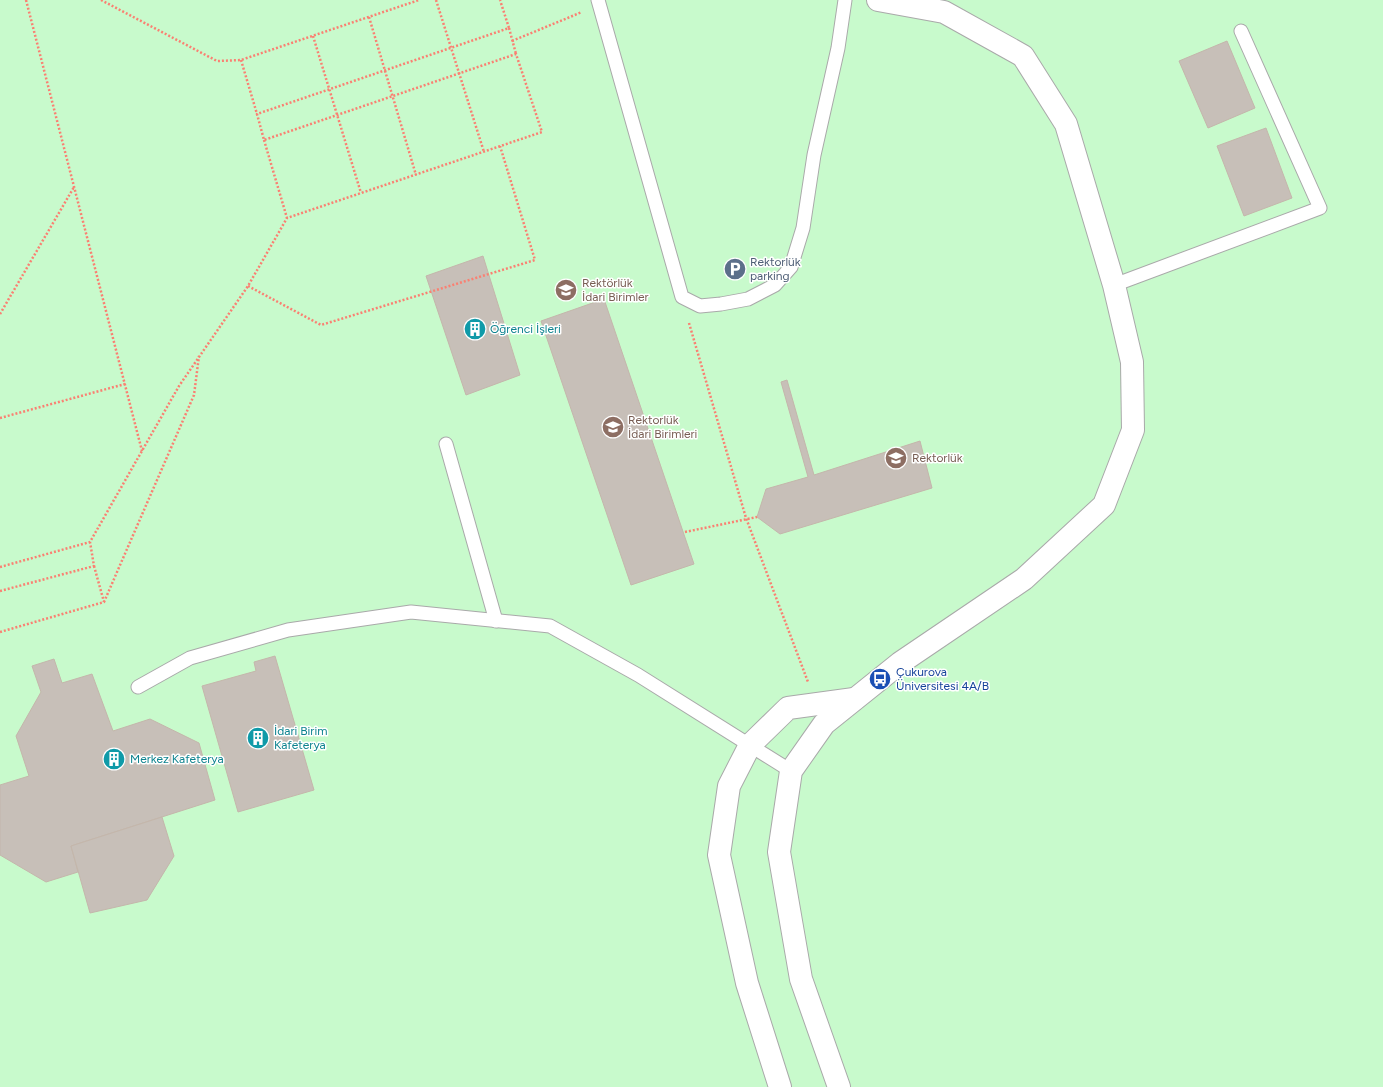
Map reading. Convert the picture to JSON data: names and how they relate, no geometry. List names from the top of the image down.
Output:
{
  "places": {
    "parking": ["Rektorlük parking"],
    "school or university": ["Rektörlük İdari Birimler", "Rektorlük İdari Birimleri", "Rektorlük"],
    "building": ["Öğrenci İşleri", "İdari Birim Kafeterya", "Merkez Kafeterya"],
    "bus stop": ["Çukurova Üni̇versi̇tesi̇ 4A/B"]
  }
}
